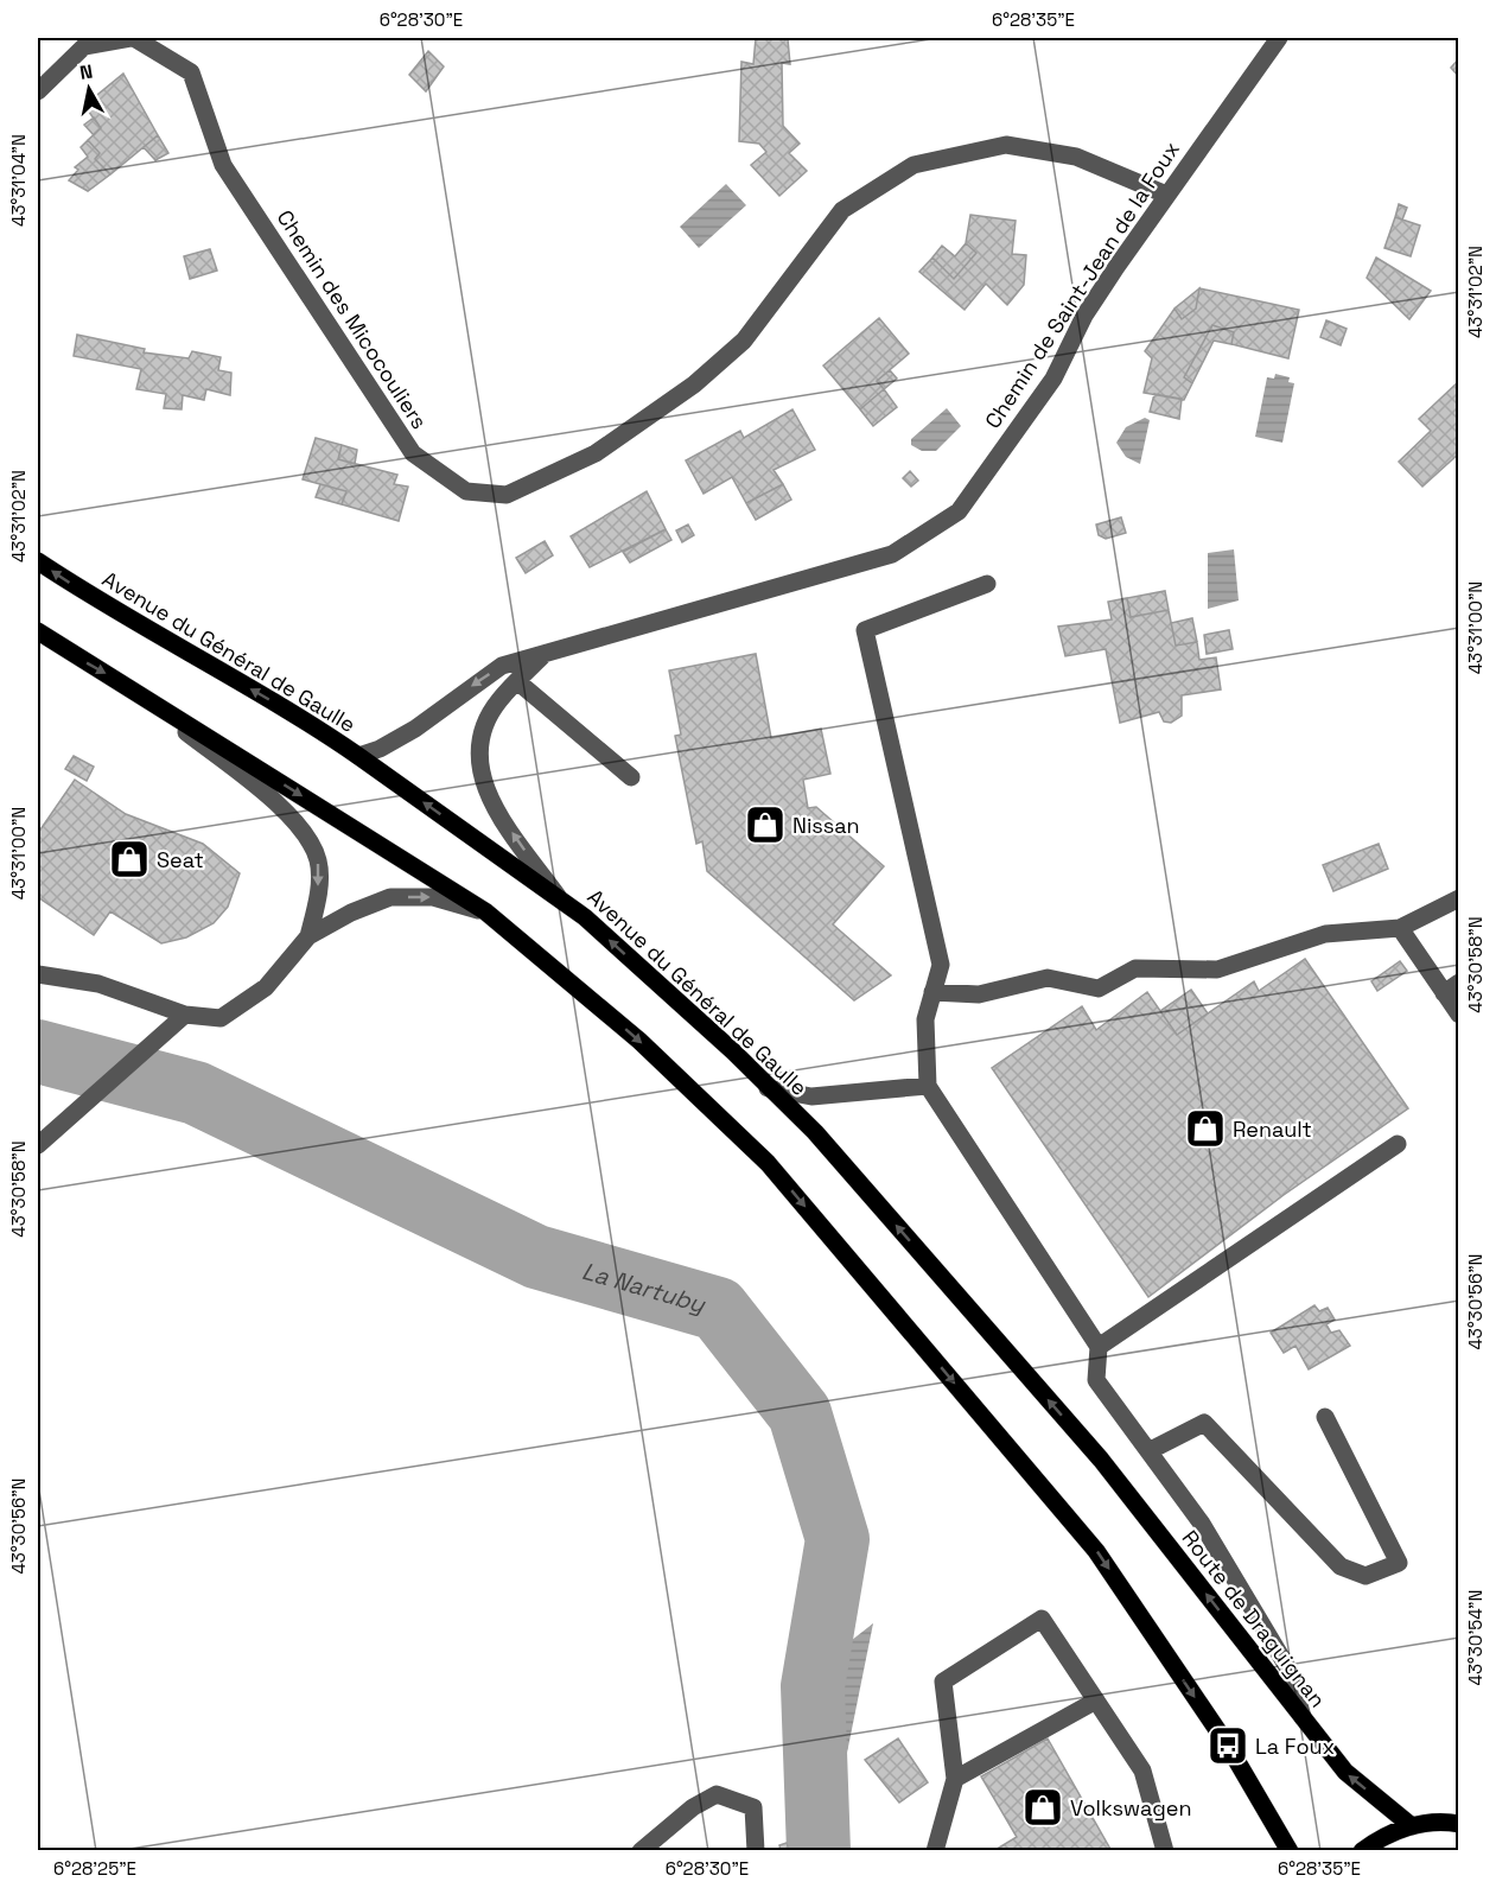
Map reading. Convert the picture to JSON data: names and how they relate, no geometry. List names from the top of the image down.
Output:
{
  "streets": {
    "main road": ["Avenue du Général de Gaulle", "Route de Draguignan"],
    "street": ["Chemin de Saint-Jean de la Foux", "Chemin des Micocouliers"]
  },
  "crossings": [
    ["Chemin de Saint-Jean de la Foux", "Chemin des Micocouliers"],
    ["Chemin de Saint-Jean de la Foux", "Avenue du Général de Gaulle"],
    ["Avenue du Général de Gaulle", "Route de Draguignan"]
  ],
  "water": ["La Nartuby"],
  "places": {
    "shop": [
      "Nissan",
      "Seat",
      "Renault",
      "Volkswagen"
    ],
    "bus stop": ["La Foux"]
  },
  "north": "top",
  "coordinates": [
    "6°28'30\"E",
    "6°28'35\"E",
    "43°31'04\"N",
    "43°31'02\"N",
    "43°31'00\"N",
    "43°30'58\"N",
    "43°30'56\"N",
    "43°30'54\"N",
    "6°28'25\"E"
  ]
}
